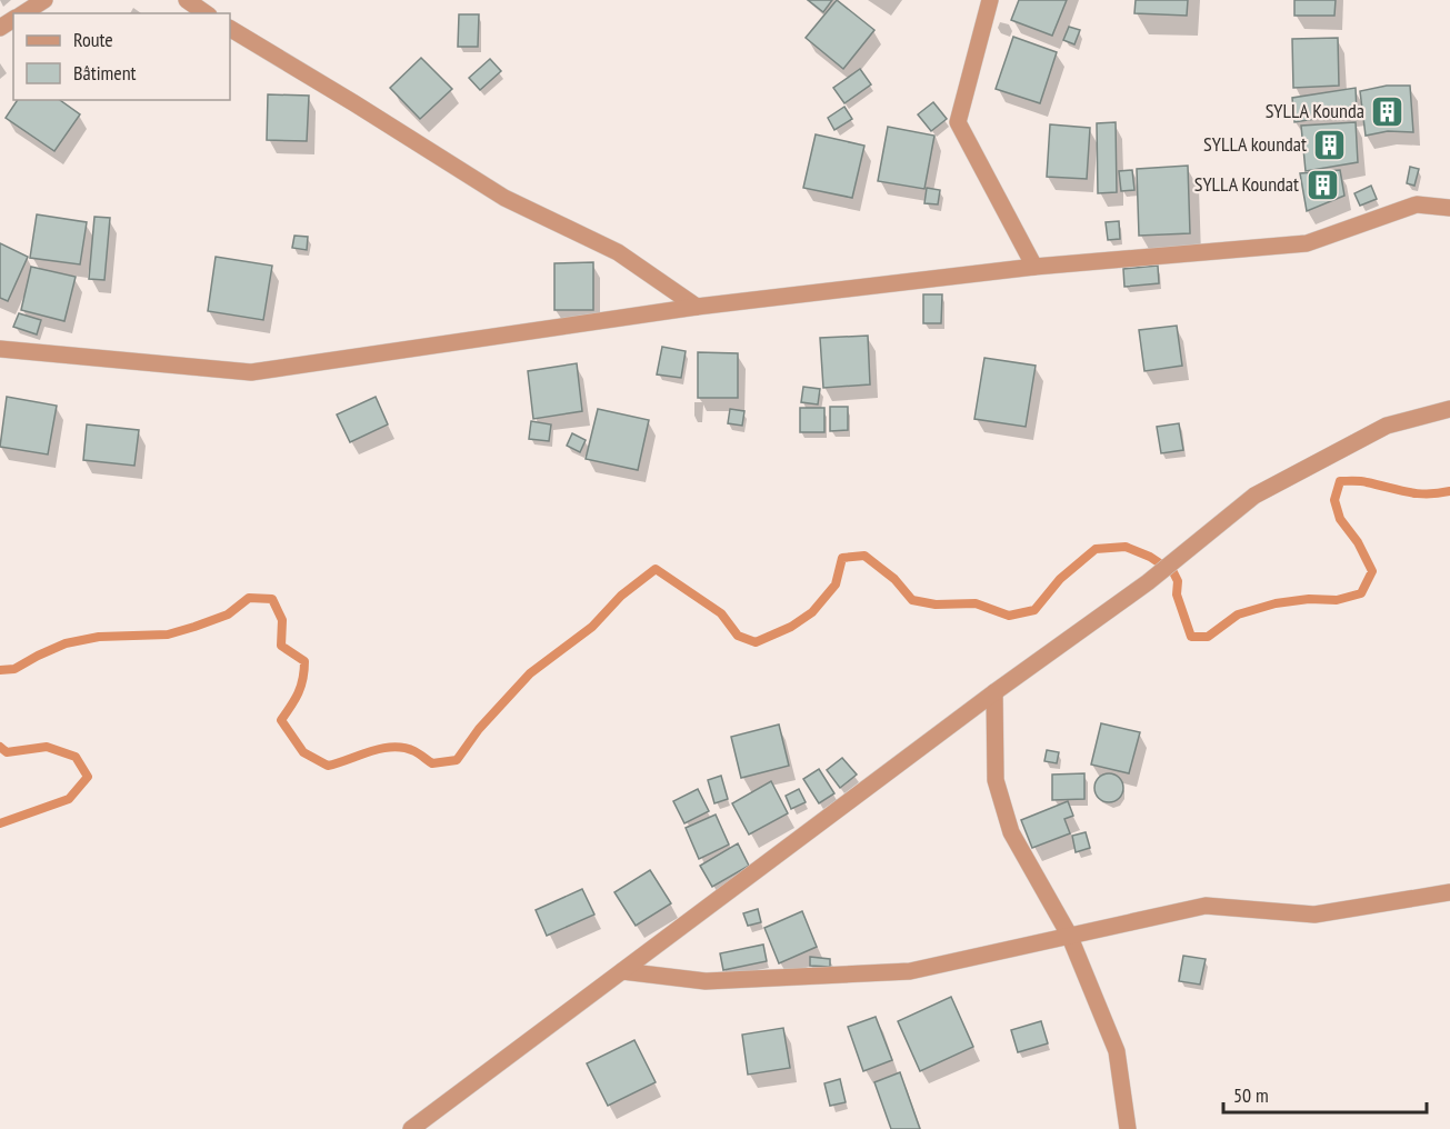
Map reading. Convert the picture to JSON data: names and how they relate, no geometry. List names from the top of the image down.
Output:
{
  "places": {
    "building": ["SYLLA Kounda", "SYLLA koundat", "SYLLA Koundat"]
  },
  "legend": ["Route", "Bâtiment"],
  "scale_bar": "50 m"
}
